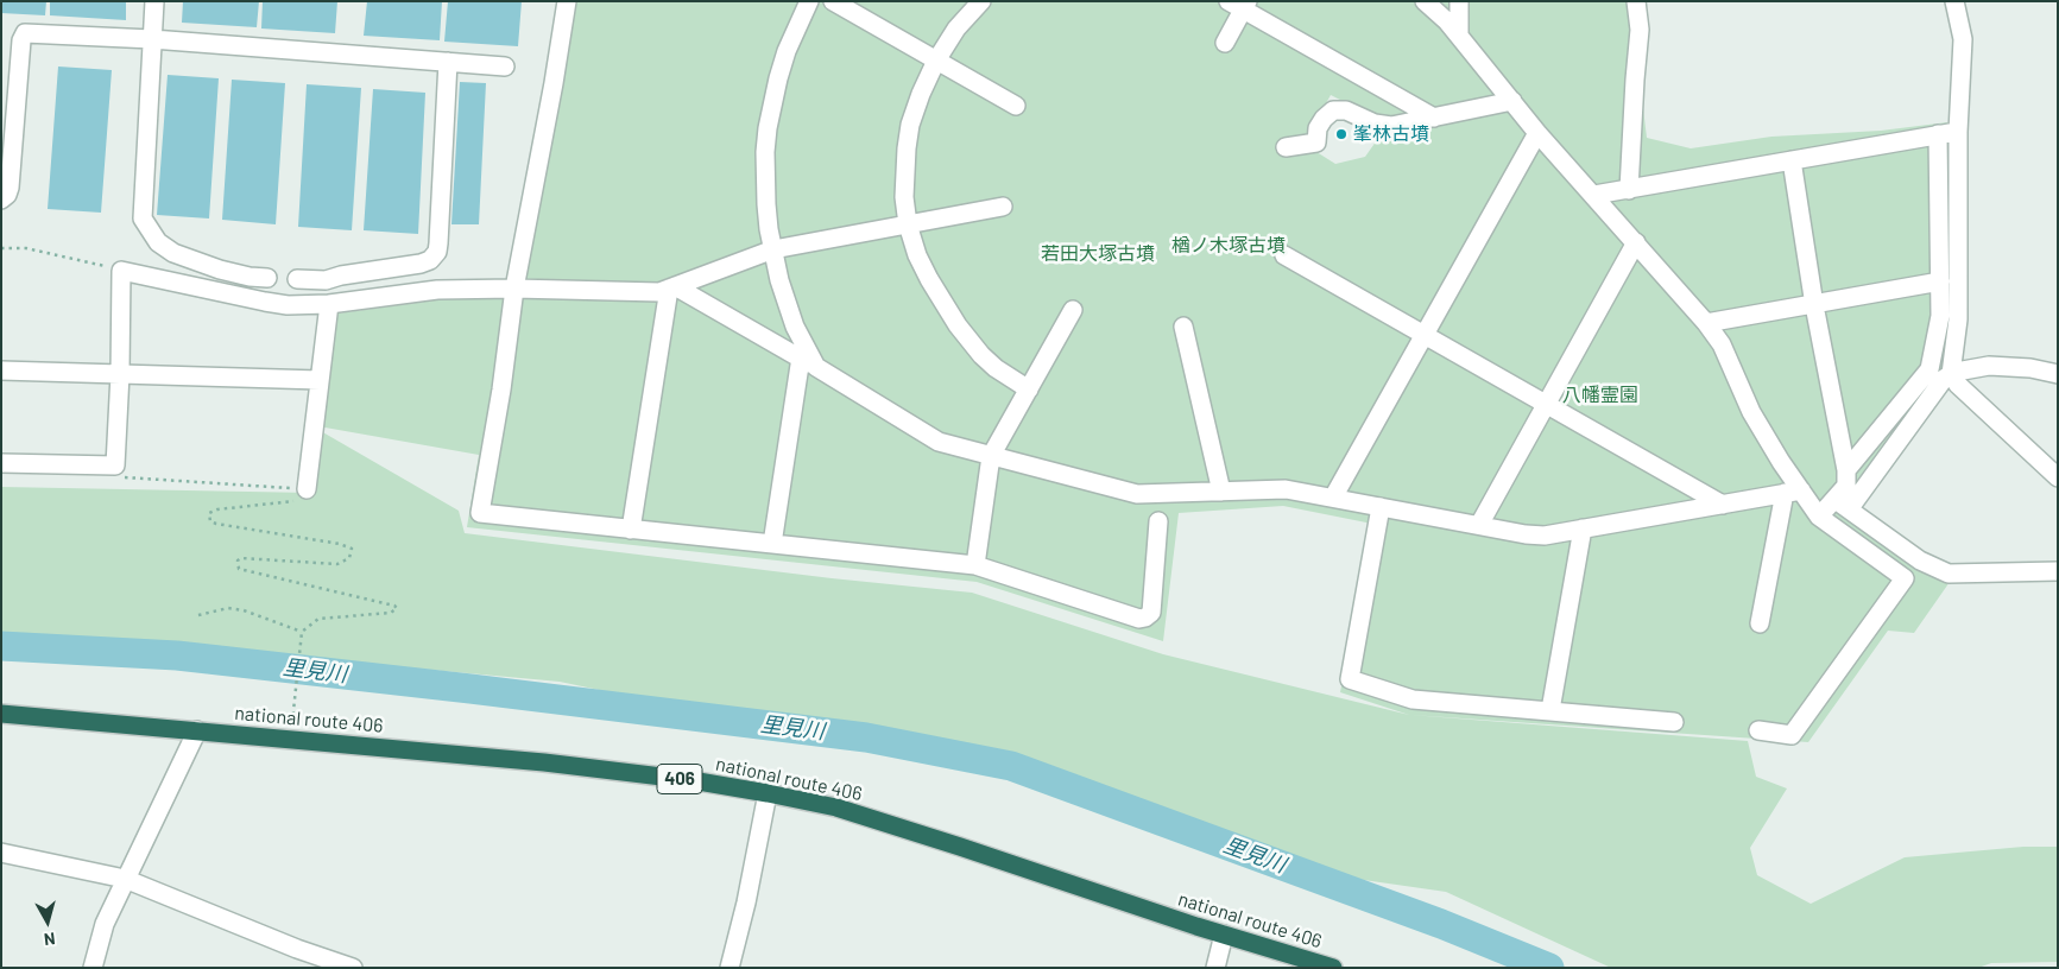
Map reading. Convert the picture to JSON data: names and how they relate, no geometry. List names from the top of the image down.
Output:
{
  "streets": {
    "highway": ["national route 406", "406"]
  },
  "water": ["里見川"],
  "parks": ["楢ノ木塚古墳", "若田大塚古墳", "八幡霊園"],
  "places": ["峯林古墳"],
  "north": "bottom"
}
